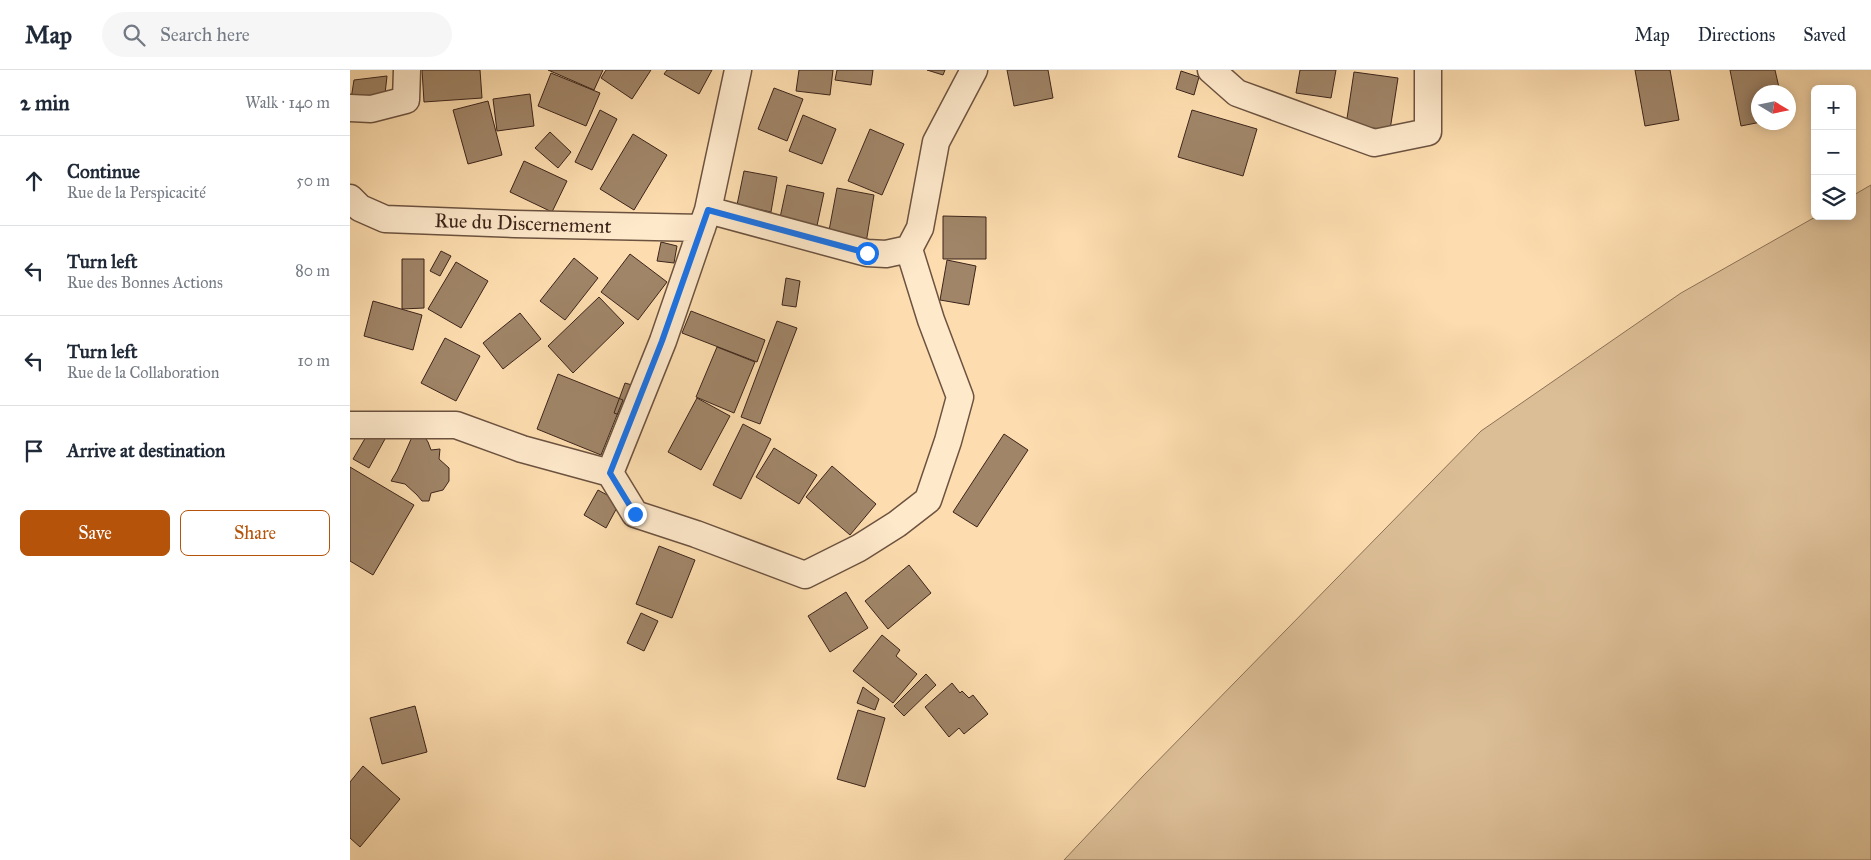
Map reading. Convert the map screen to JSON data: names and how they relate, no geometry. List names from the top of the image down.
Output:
{
  "streets": {
    "street": ["Rue du Discernement"]
  },
  "north": "right",
  "page": {
    "header": "Map",
    "search": "Search here",
    "nav": ["Map", "Directions", "Saved"],
    "heading": ["2 min", "Walk · 140 m"],
    "map_buttons": ["+", "−"],
    "list": [
      ["Continue", "Rue de la Perspicacité", "50 m"],
      ["Turn left", "Rue des Bonnes Actions", "80 m"],
      ["Turn left", "Rue de la Collaboration", "10 m"],
      "Arrive at destination"
    ],
    "buttons": ["Save", "Share"]
  }
}
